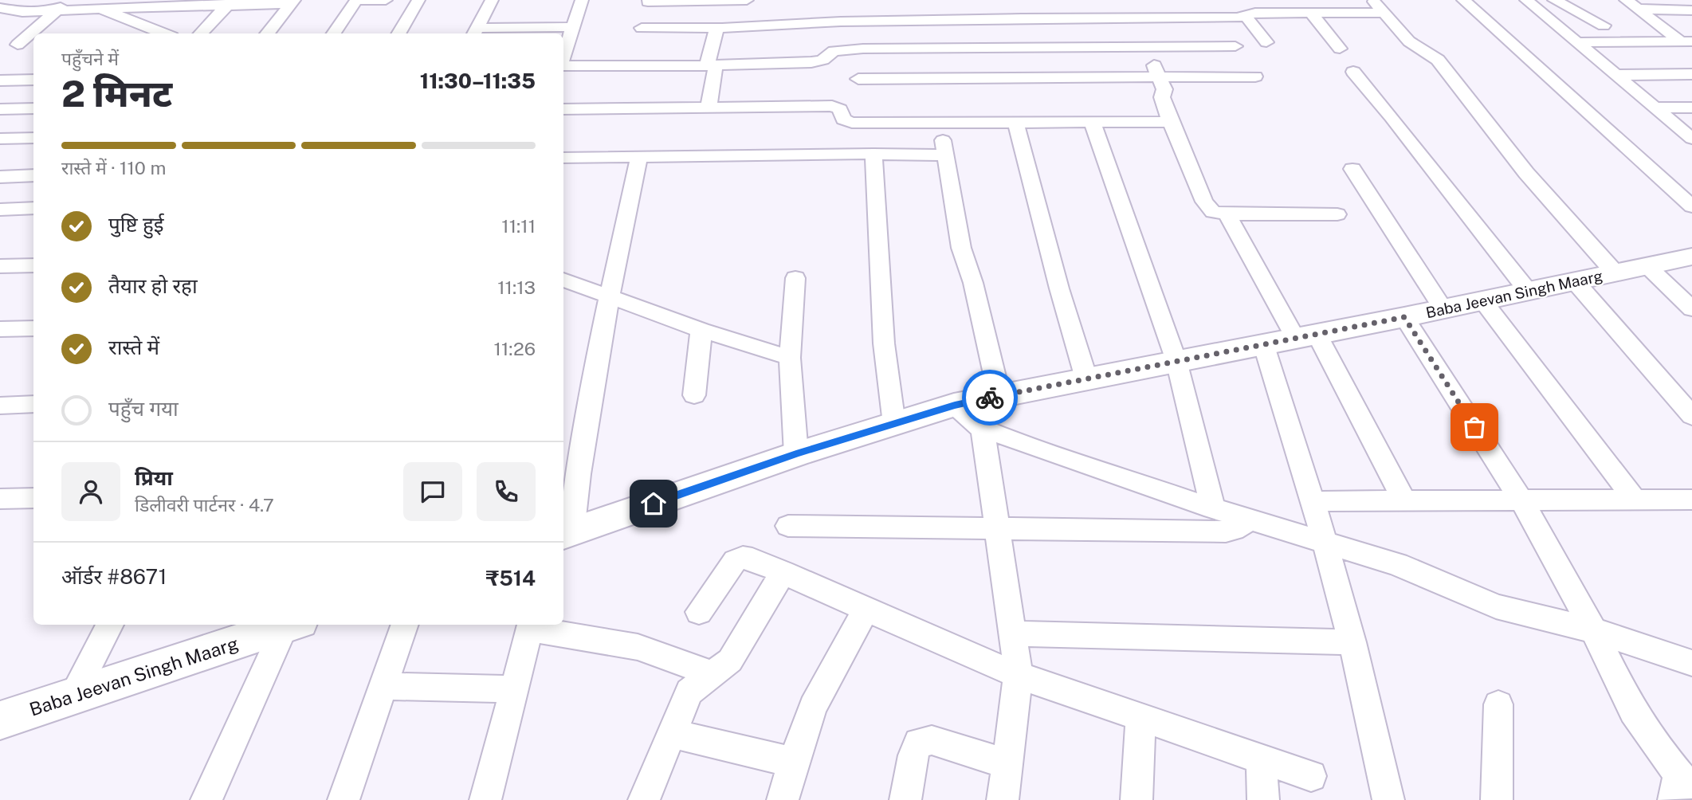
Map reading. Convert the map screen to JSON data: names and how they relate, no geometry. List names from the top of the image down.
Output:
{
  "streets": {
    "street": ["Baba Jeevan Singh Maarg"]
  },
  "page": {
    "heading": ["2 मिनट", "पहुँचने में", "11:30–11:35"],
    "panel": [
      "प्रिया",
      "डिलीवरी पार्टनर · 4.7",
      "ऑर्डर #8671",
      "₹514"
    ],
    "bar": "रास्ते में · 110 m",
    "list": [
      ["पुष्टि हुई", "11:11"],
      ["तैयार हो रहा", "11:13"],
      ["रास्ते में", "11:26"],
      "पहुँच गया"
    ]
  }
}
